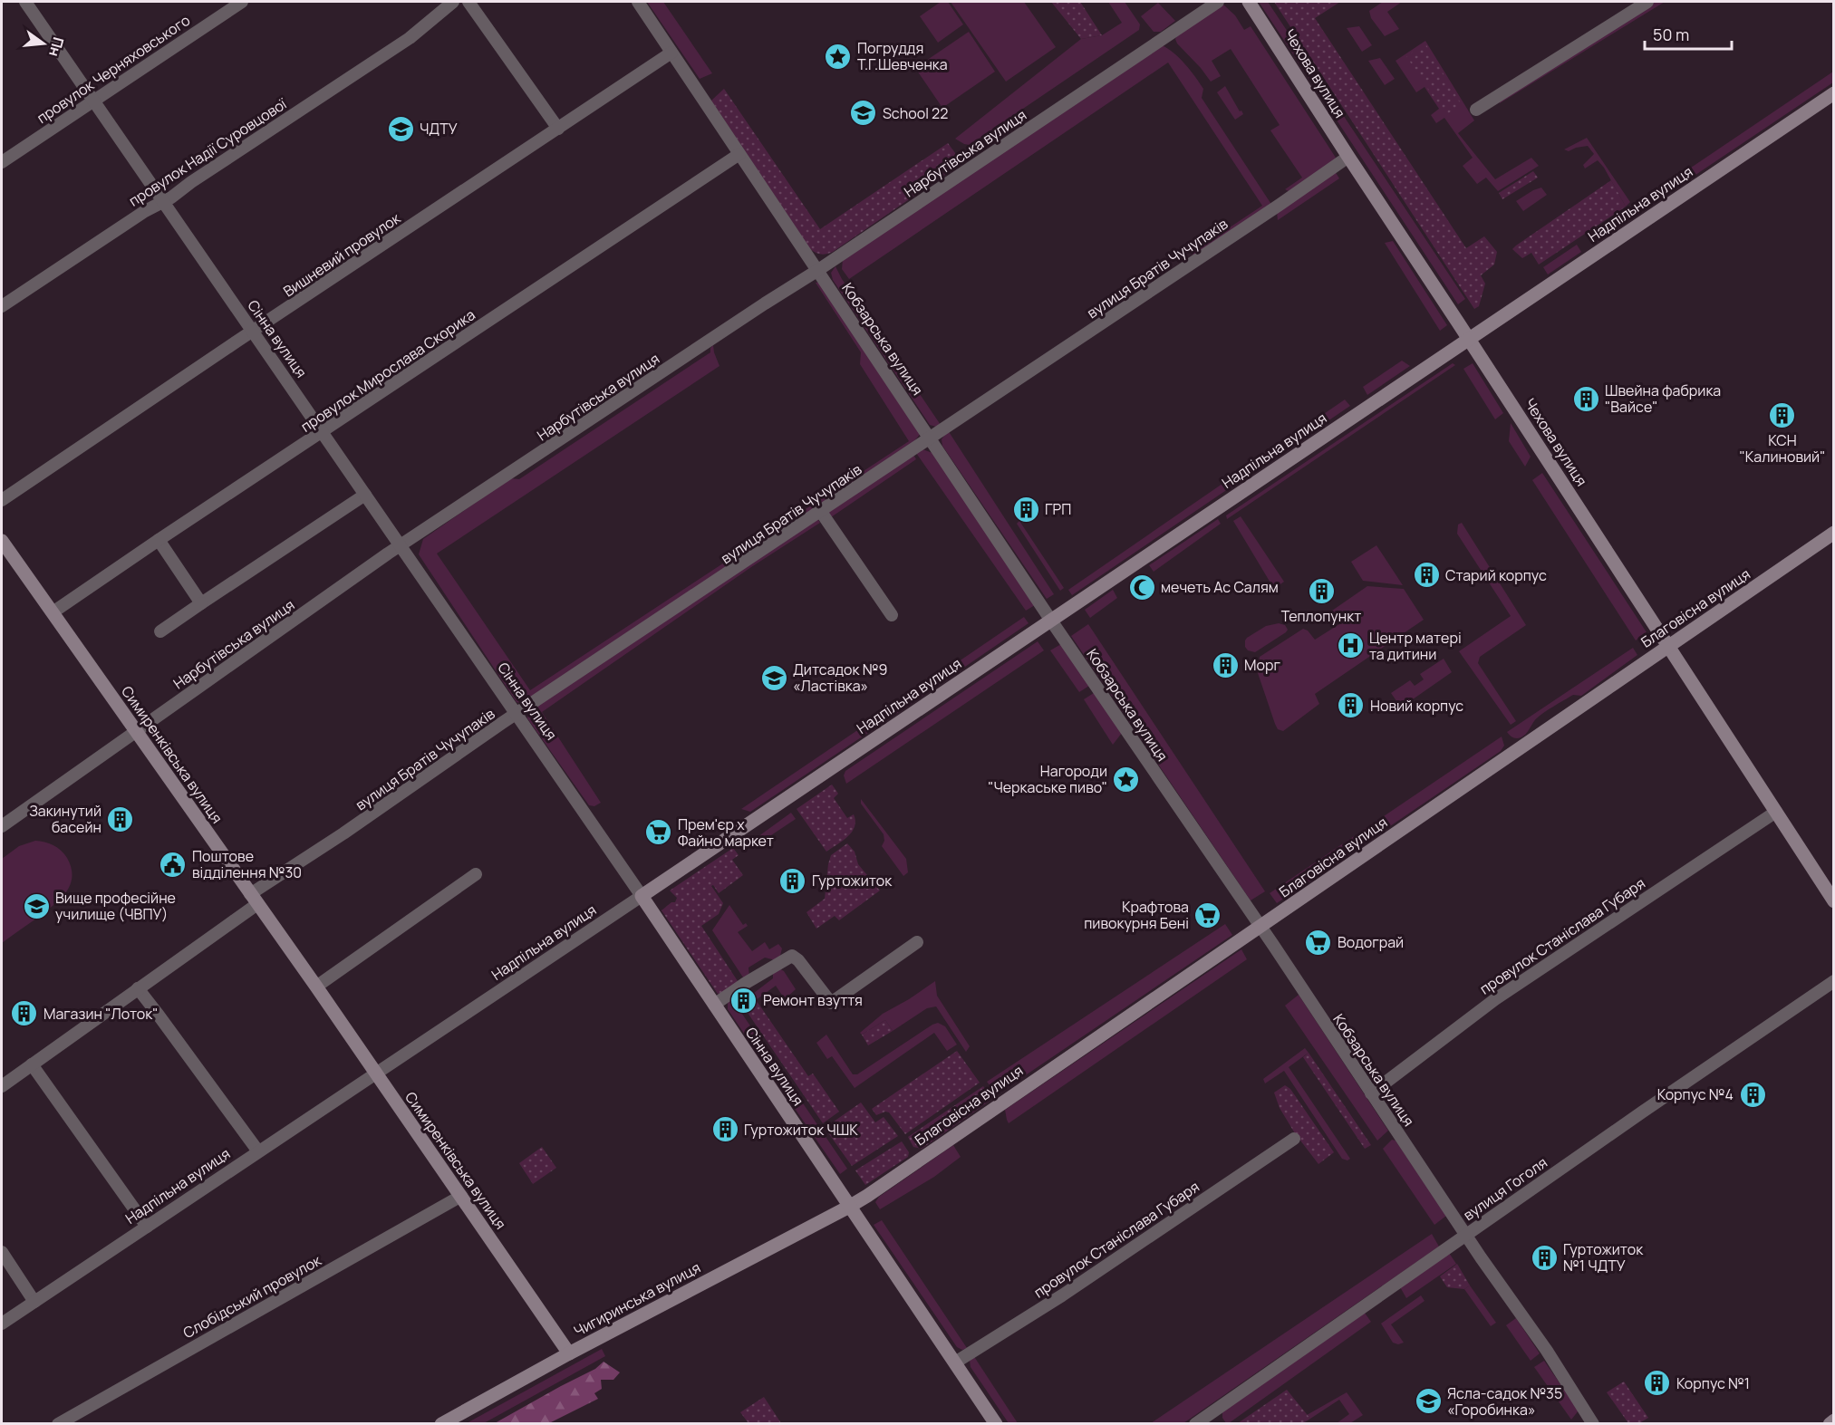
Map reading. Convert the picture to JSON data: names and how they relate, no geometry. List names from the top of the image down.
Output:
{
  "streets": {
    "main road": [
      "Чехова вулиця",
      "Надпільна вулиця",
      "Сінна вулиця",
      "Благовісна вулиця",
      "Симиренківська вулиця",
      "Чигиринська вулиця"
    ],
    "street": [
      "провулок Черняховського",
      "провулок Надії Суровцової",
      "Нарбутівська вулиця",
      "Вишневий провулок",
      "вулиця Братів Чучупаків",
      "Кобзарська вулиця",
      "провулок Мирослава Скорика",
      "провулок Станіслава Губаря",
      "вулиця Гоголя",
      "Слобідський провулок"
    ]
  },
  "crossings": [
    ["провулок Черняховського", "Сінна вулиця"],
    ["Чехова вулиця", "Надпільна вулиця"],
    ["Чехова вулиця", "вулиця Братів Чучупаків"],
    ["Чехова вулиця", "Благовісна вулиця"],
    ["Чехова вулиця", "провулок Станіслава Губаря"],
    ["провулок Надії Суровцової", "Сінна вулиця"],
    ["Нарбутівська вулиця", "Сінна вулиця"],
    ["Нарбутівська вулиця", "Кобзарська вулиця"],
    ["Нарбутівська вулиця", "Симиренківська вулиця"],
    ["Надпільна вулиця", "Сінна вулиця"],
    ["Надпільна вулиця", "Кобзарська вулиця"],
    ["Надпільна вулиця", "Симиренківська вулиця"],
    ["Вишневий провулок", "Сінна вулиця"],
    ["Вишневий провулок", "Кобзарська вулиця"],
    ["вулиця Братів Чучупаків", "Сінна вулиця"],
    ["вулиця Братів Чучупаків", "Кобзарська вулиця"],
    ["вулиця Братів Чучупаків", "Симиренківська вулиця"],
    ["Сінна вулиця", "провулок Мирослава Скорика"],
    ["Сінна вулиця", "Благовісна вулиця"],
    ["Сінна вулиця", "провулок Станіслава Губаря"],
    ["Сінна вулиця", "Чигиринська вулиця"],
    ["Кобзарська вулиця", "провулок Мирослава Скорика"],
    ["Кобзарська вулиця", "Благовісна вулиця"],
    ["Кобзарська вулиця", "провулок Станіслава Губаря"],
    ["Кобзарська вулиця", "вулиця Гоголя"],
    ["провулок Мирослава Скорика", "Симиренківська вулиця"],
    ["Благовісна вулиця", "Чигиринська вулиця"],
    ["Симиренківська вулиця", "Слобідський провулок"],
    ["Симиренківська вулиця", "Чигиринська вулиця"]
  ],
  "places": {
    "place": ["Погруддя Т.Г.Шевченка", "Нагороди \"Черкаське пиво\""],
    "school or university": [
      "School 22",
      "ЧДТУ",
      "Дитсадок №9 «Ластівка»",
      "Вище професійне училище (ЧВПУ)",
      "Ясла-садок №35 «Горобинка»"
    ],
    "building": [
      "Швейна фабрика \"Вайсе\"",
      "КСН \"Калиновий\"",
      "ГРП",
      "Старий корпус",
      "Теплопункт",
      "Морг",
      "Новий корпус",
      "Закинутий басейн",
      "Гуртожиток",
      "Ремонт взуття",
      "Магазин \"Лоток\"",
      "Корпус №4",
      "Гуртожиток ЧШК",
      "Гуртожиток №1 ЧДТУ",
      "Корпус №1"
    ],
    "mosque": ["мечеть Ас Салям"],
    "hospital": ["Центр матері та дитини"],
    "supermarket": ["Прем'єр х Файно маркет", "Крафтова пивокурня Бені", "Водограй"],
    "public building": ["Поштове відділення №30"]
  },
  "scale_bar": "50 m",
  "north": "right"
}
